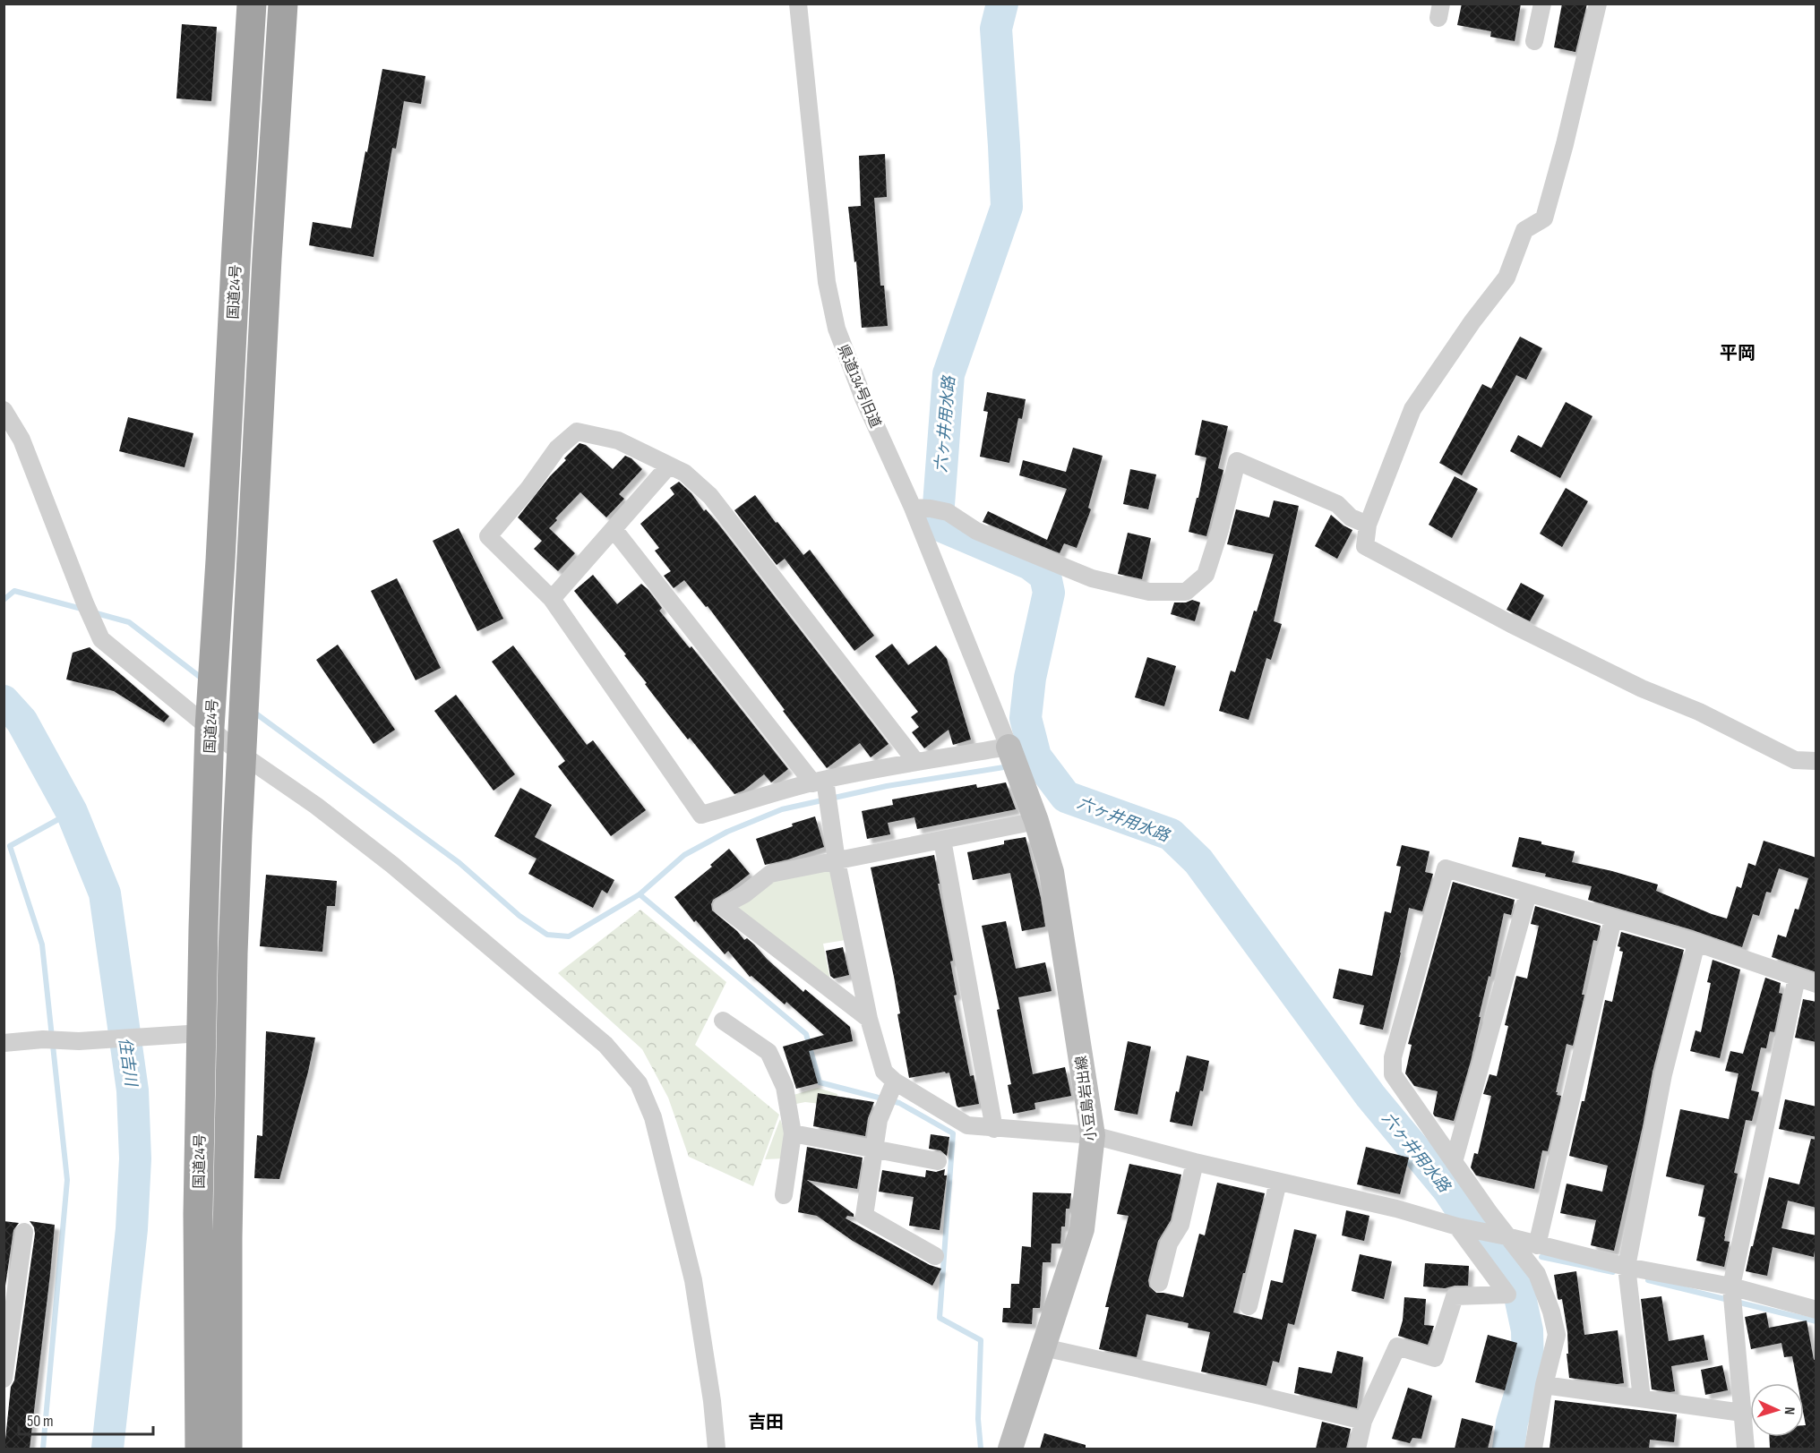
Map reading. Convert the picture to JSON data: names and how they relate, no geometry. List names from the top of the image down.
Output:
{
  "streets": {
    "highway": ["国道24号"],
    "main road": ["小豆島岩出線"],
    "street": ["県道134号旧道"]
  },
  "crossings": [
    ["県道134号旧道", "小豆島岩出線"]
  ],
  "districts": ["平岡", "吉田"],
  "water": ["六ヶ井用水路", "住吉川"],
  "scale_bar": "50 m",
  "north": "right"
}
